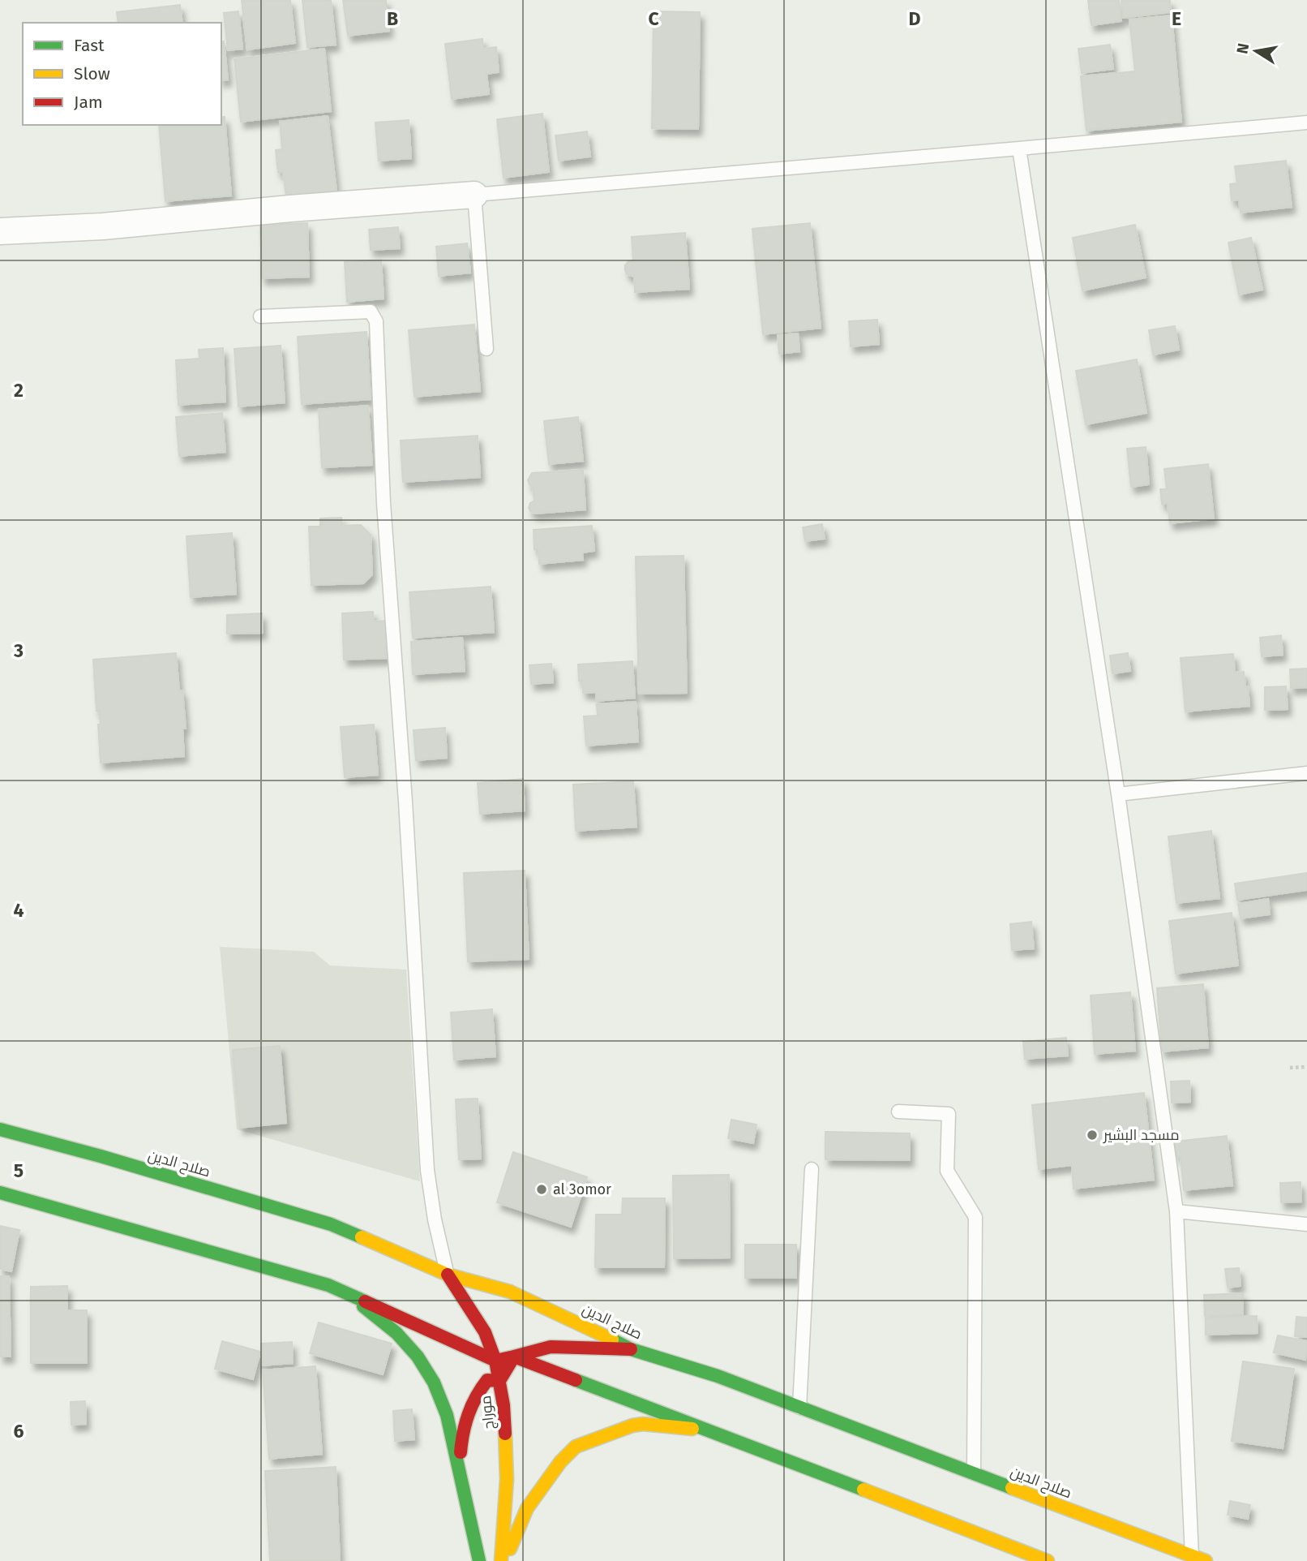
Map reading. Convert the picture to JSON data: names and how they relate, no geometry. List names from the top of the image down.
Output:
{
  "streets": {
    "main road": ["صلاح الدين", "موراج"]
  },
  "crossings": [
    ["صلاح الدين", "موراج"]
  ],
  "places": ["مسجد البشير", "al 3omor"],
  "legend": ["Fast", "Slow", "Jam"],
  "north": "left",
  "grid": {
    "columns": [
      "B",
      "C",
      "D",
      "E"
    ],
    "rows": [
      "2",
      "3",
      "4",
      "5",
      "6"
    ]
  }
}
